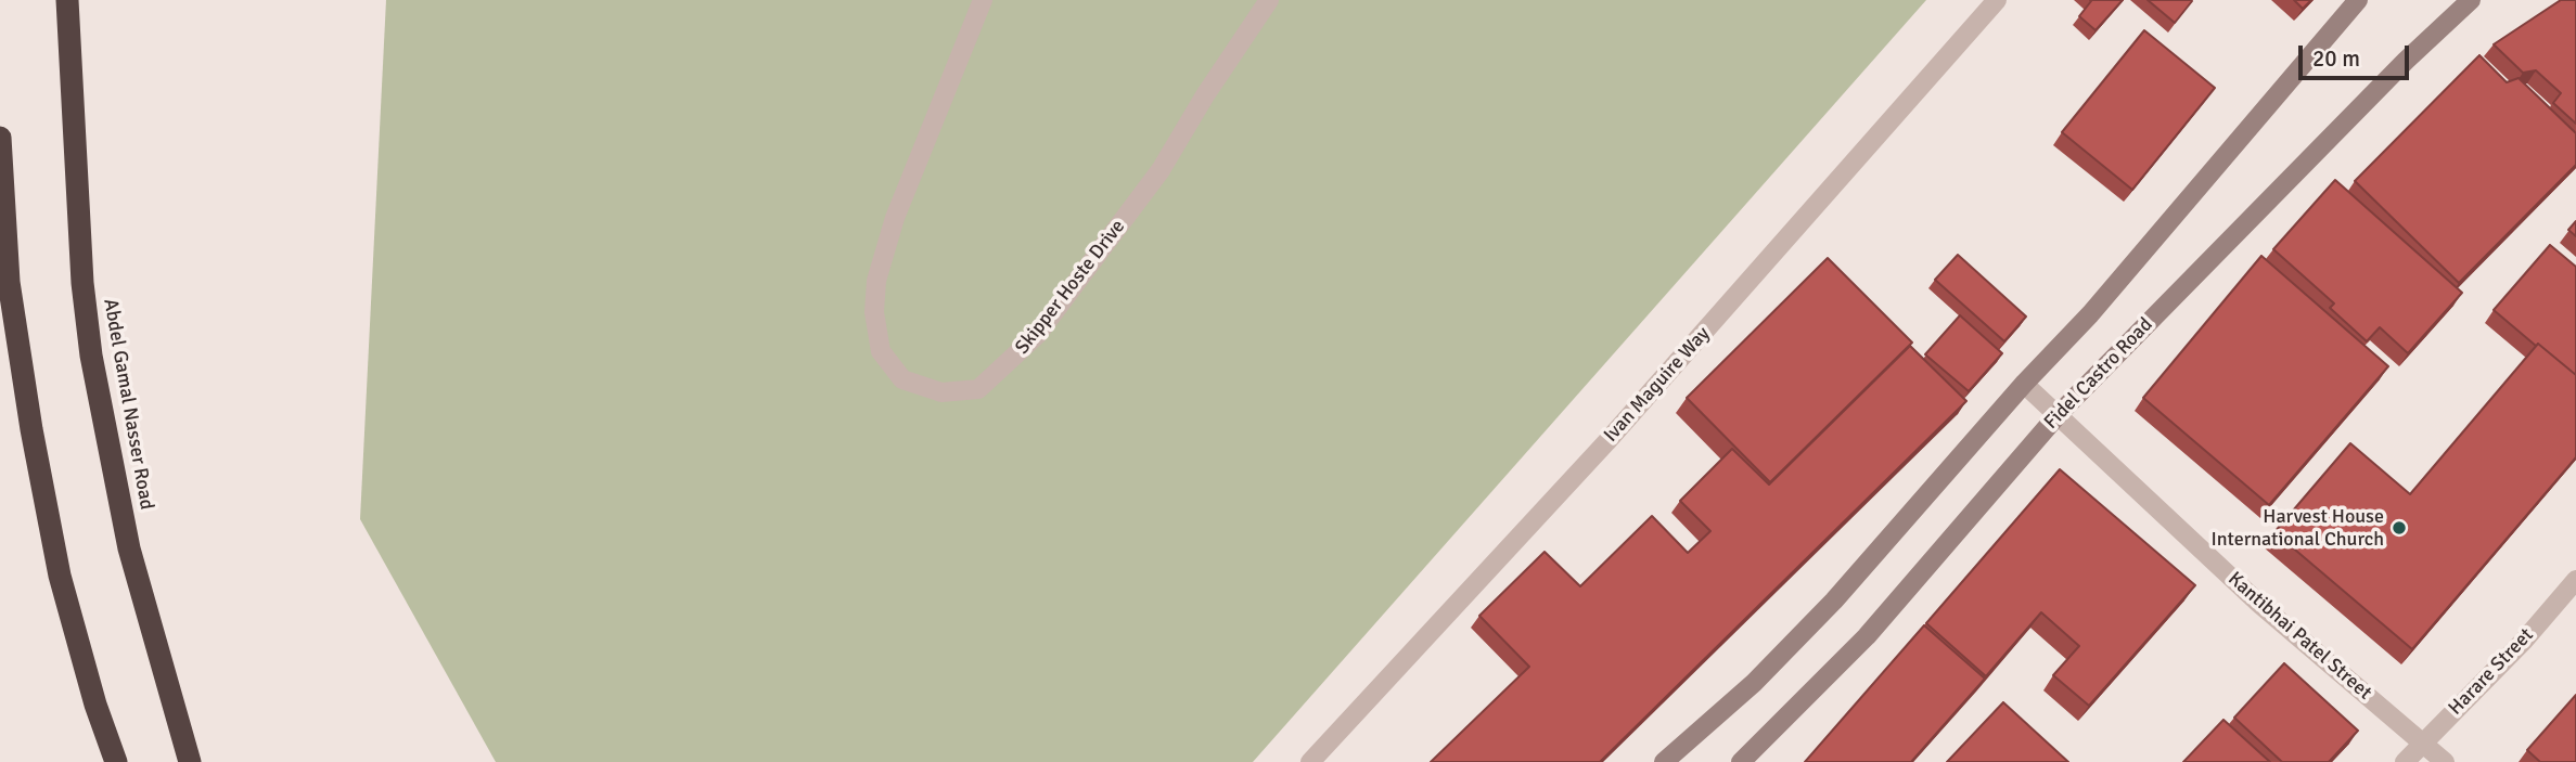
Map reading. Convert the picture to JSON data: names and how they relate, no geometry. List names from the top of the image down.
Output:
{
  "streets": {
    "highway": ["Abdel Gamal Nasser Road"],
    "main road": ["Fidel Castro Road"],
    "street": [
      "Skipper Hoste Drive",
      "Ivan Maguire Way",
      "Kantibhai Patel Street",
      "Harare Street"
    ]
  },
  "crossings": [
    ["Fidel Castro Road", "Kantibhai Patel Street"],
    ["Kantibhai Patel Street", "Harare Street"]
  ],
  "places": ["Harvest House International Church"],
  "scale_bar": "20 m"
}
